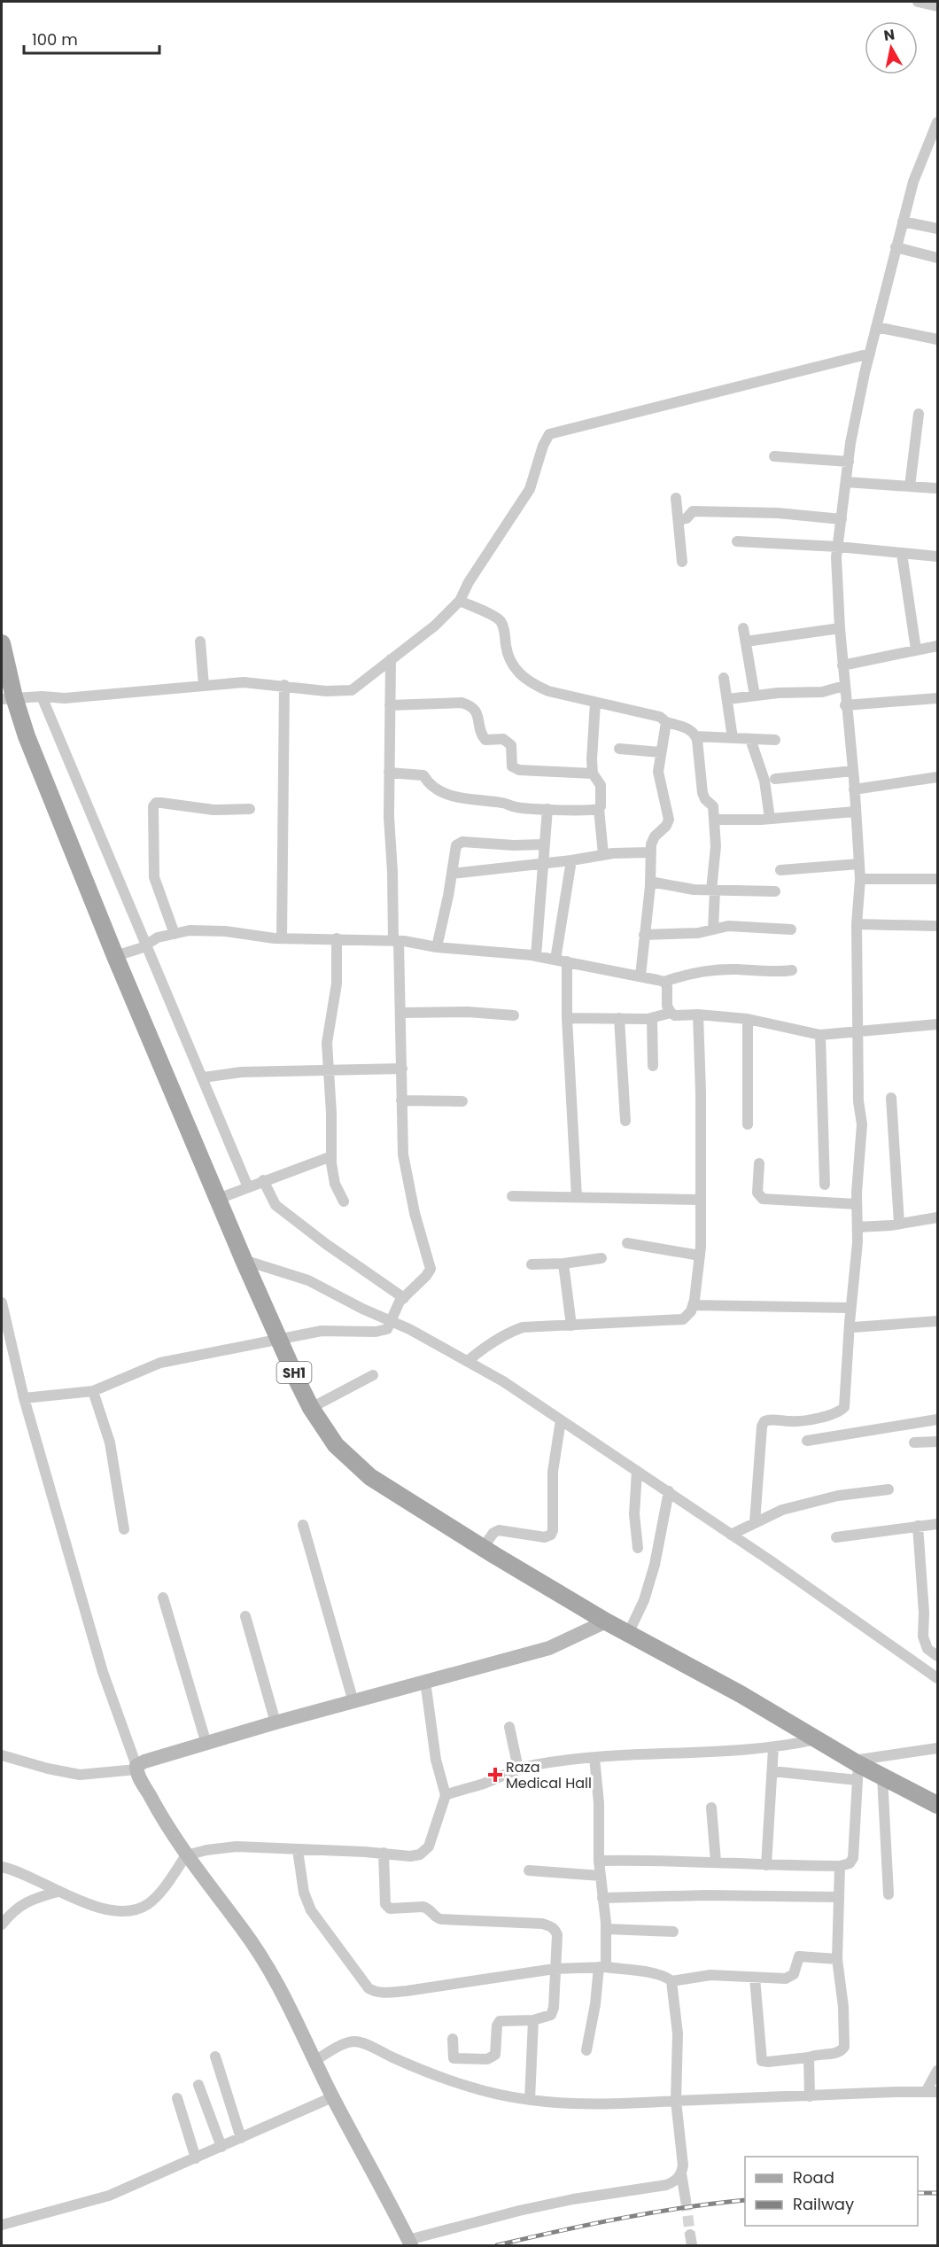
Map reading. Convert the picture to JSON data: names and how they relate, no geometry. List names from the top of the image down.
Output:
{
  "streets": {
    "main road": ["SH1"]
  },
  "places": {
    "health": ["Raza Medical Hall"]
  },
  "legend": ["Road", "Railway"],
  "scale_bar": "100 m",
  "north": "top"
}
